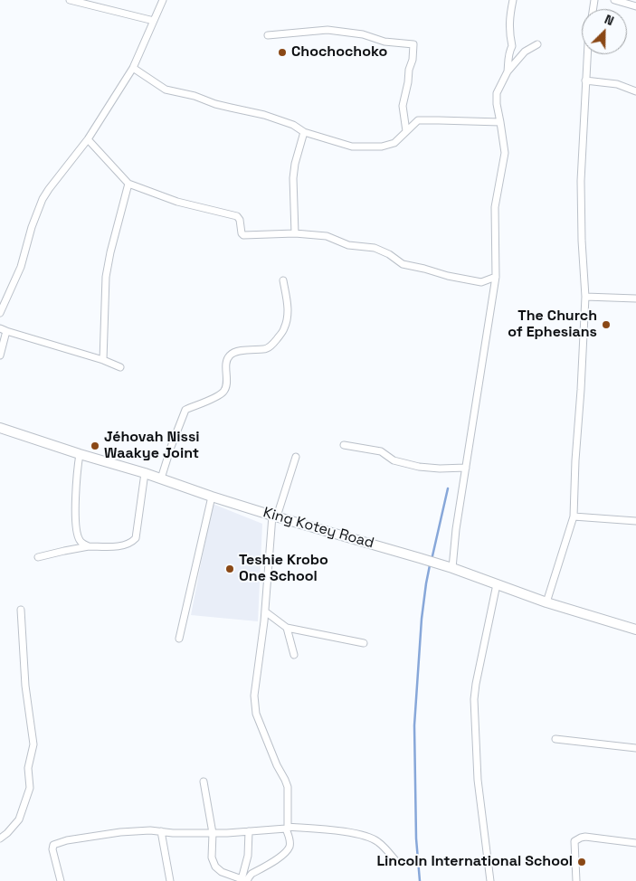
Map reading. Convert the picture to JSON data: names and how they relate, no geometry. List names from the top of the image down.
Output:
{
  "streets": {
    "street": ["King Kotey Road"]
  },
  "places": [
    "Chochochoko",
    "The Church of Ephesians",
    "Jéhovah Nissi Waakye Joint",
    "Teshie Krobo One School",
    "Lincoln International School"
  ],
  "north": "top right"
}
